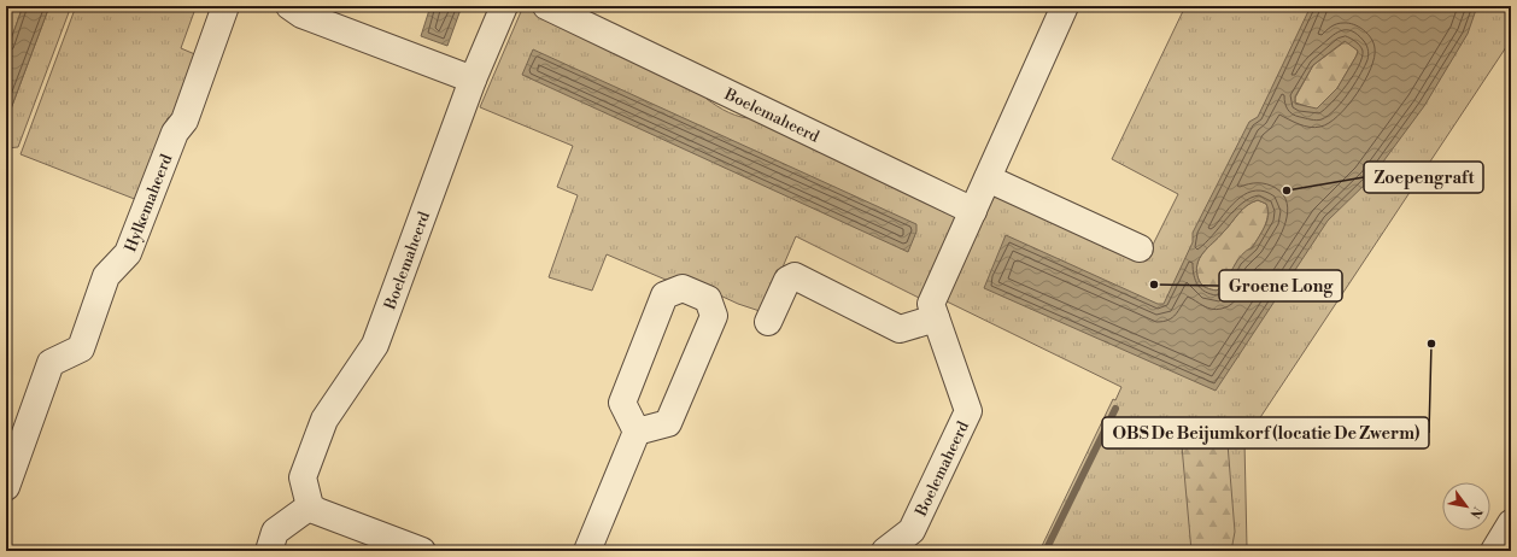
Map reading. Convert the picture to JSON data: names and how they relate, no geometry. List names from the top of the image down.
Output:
{
  "streets": {
    "street": ["Boelemaheerd", "Hylkemaheerd"]
  },
  "places": ["Zoepengraft", "Groene Long", "OBS De Beijumkorf (locatie De Zwerm)"],
  "north": "bottom right"
}
